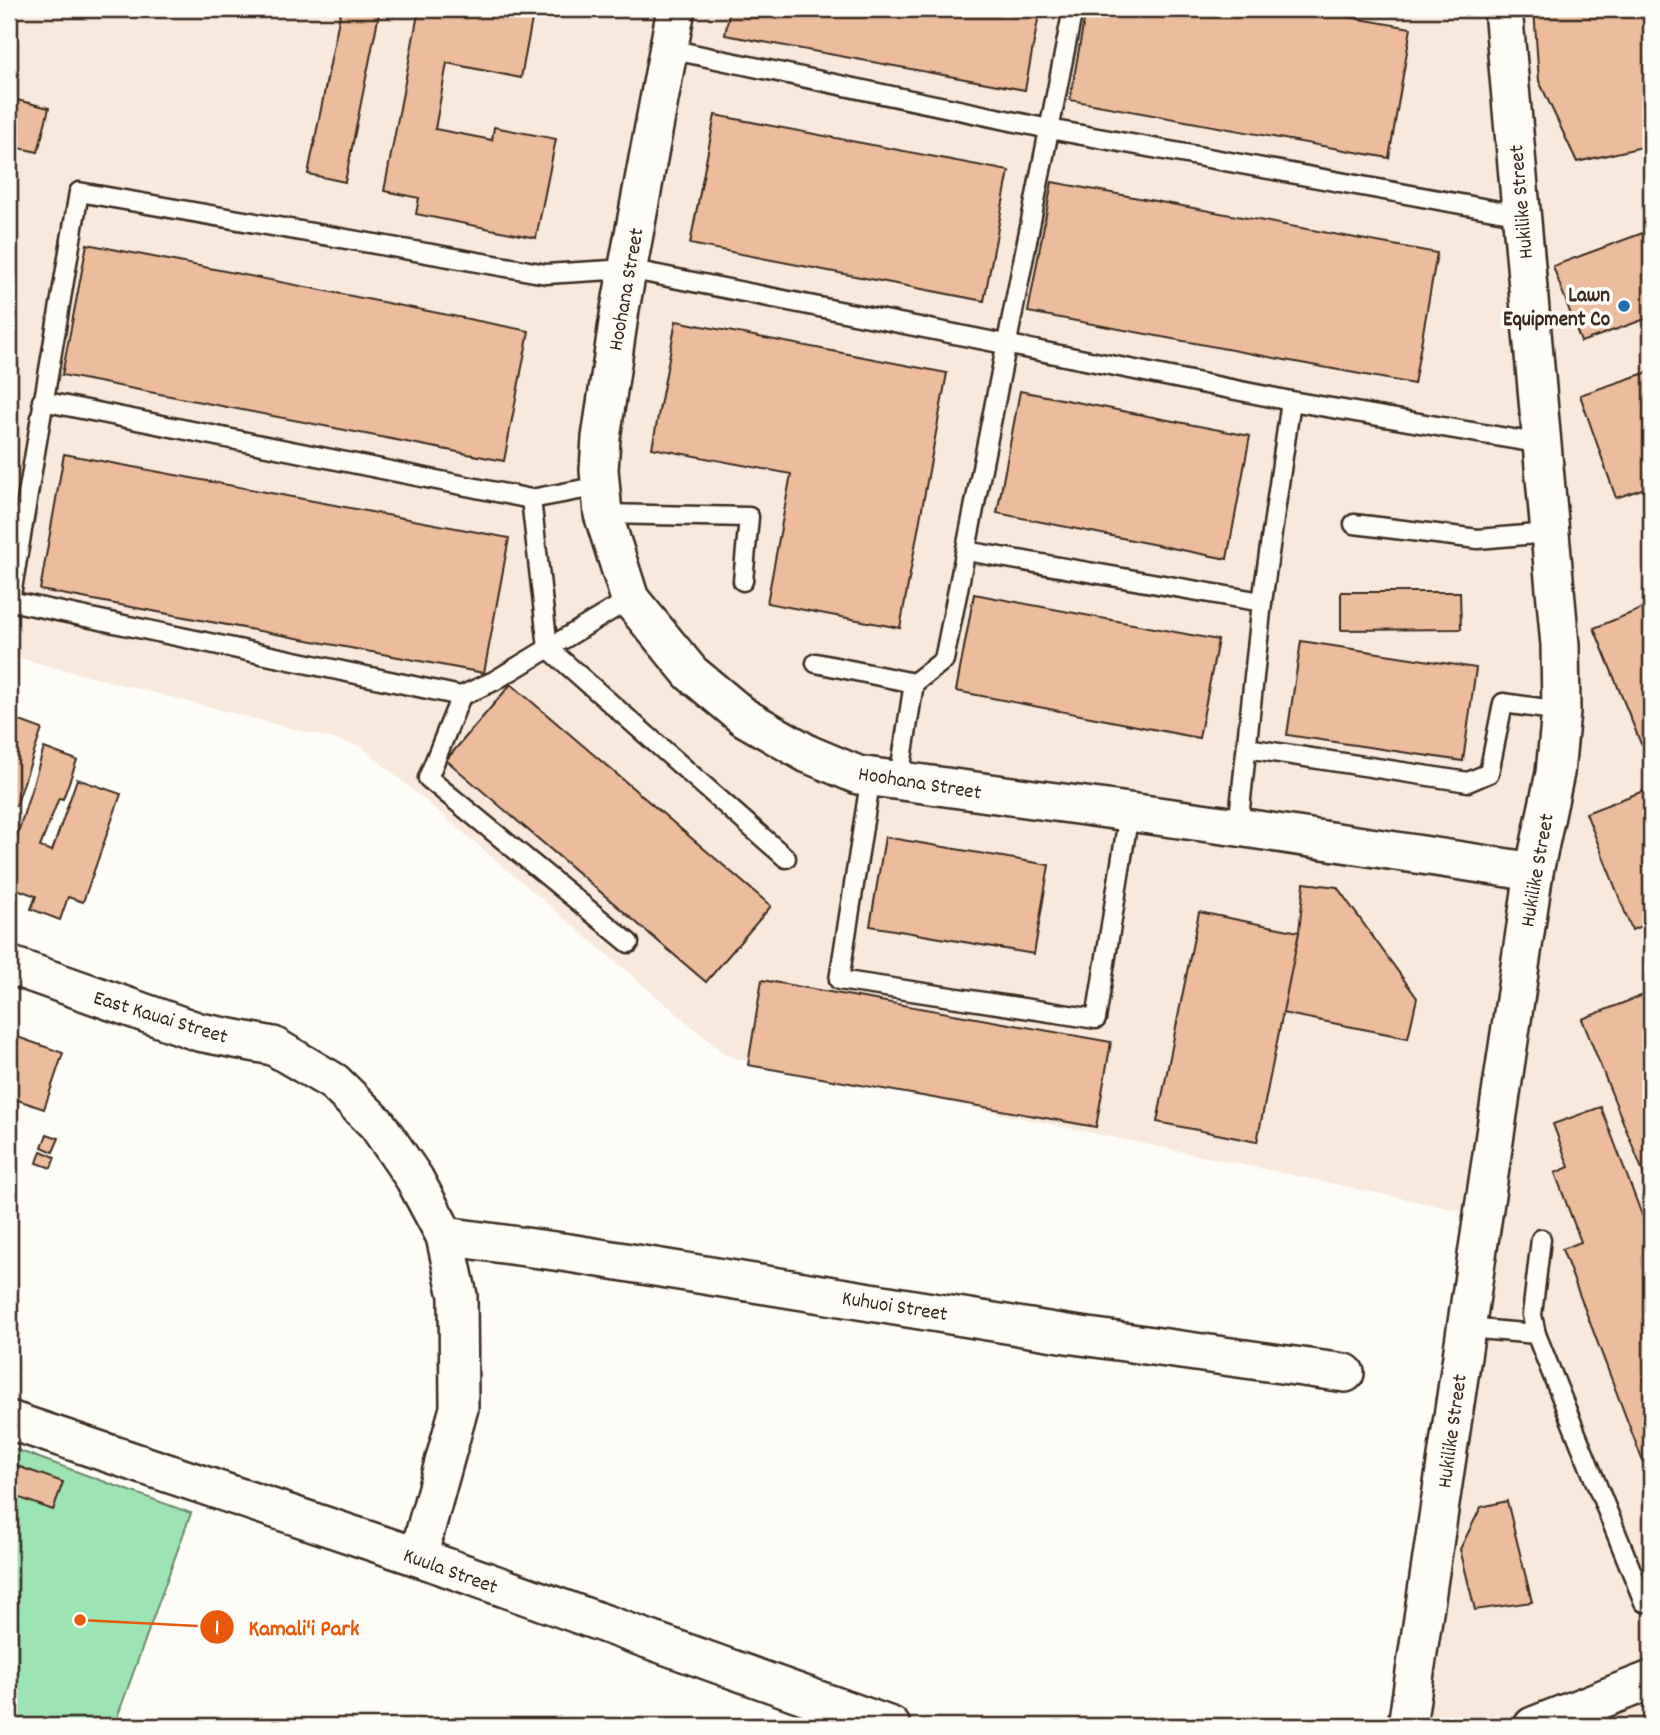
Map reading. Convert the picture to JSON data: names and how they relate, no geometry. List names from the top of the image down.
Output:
{
  "streets": {
    "street": [
      "Hukilike Street",
      "Hoohana Street",
      "East Kauai Street",
      "Kuhuoi Street",
      "Kuula Street"
    ]
  },
  "crossings": [
    ["Hukilike Street", "Hoohana Street"],
    ["East Kauai Street", "Kuhuoi Street"],
    ["East Kauai Street", "Kuula Street"]
  ],
  "places": ["Lawn Equipment Co", "Kamali'i Park"]
}
